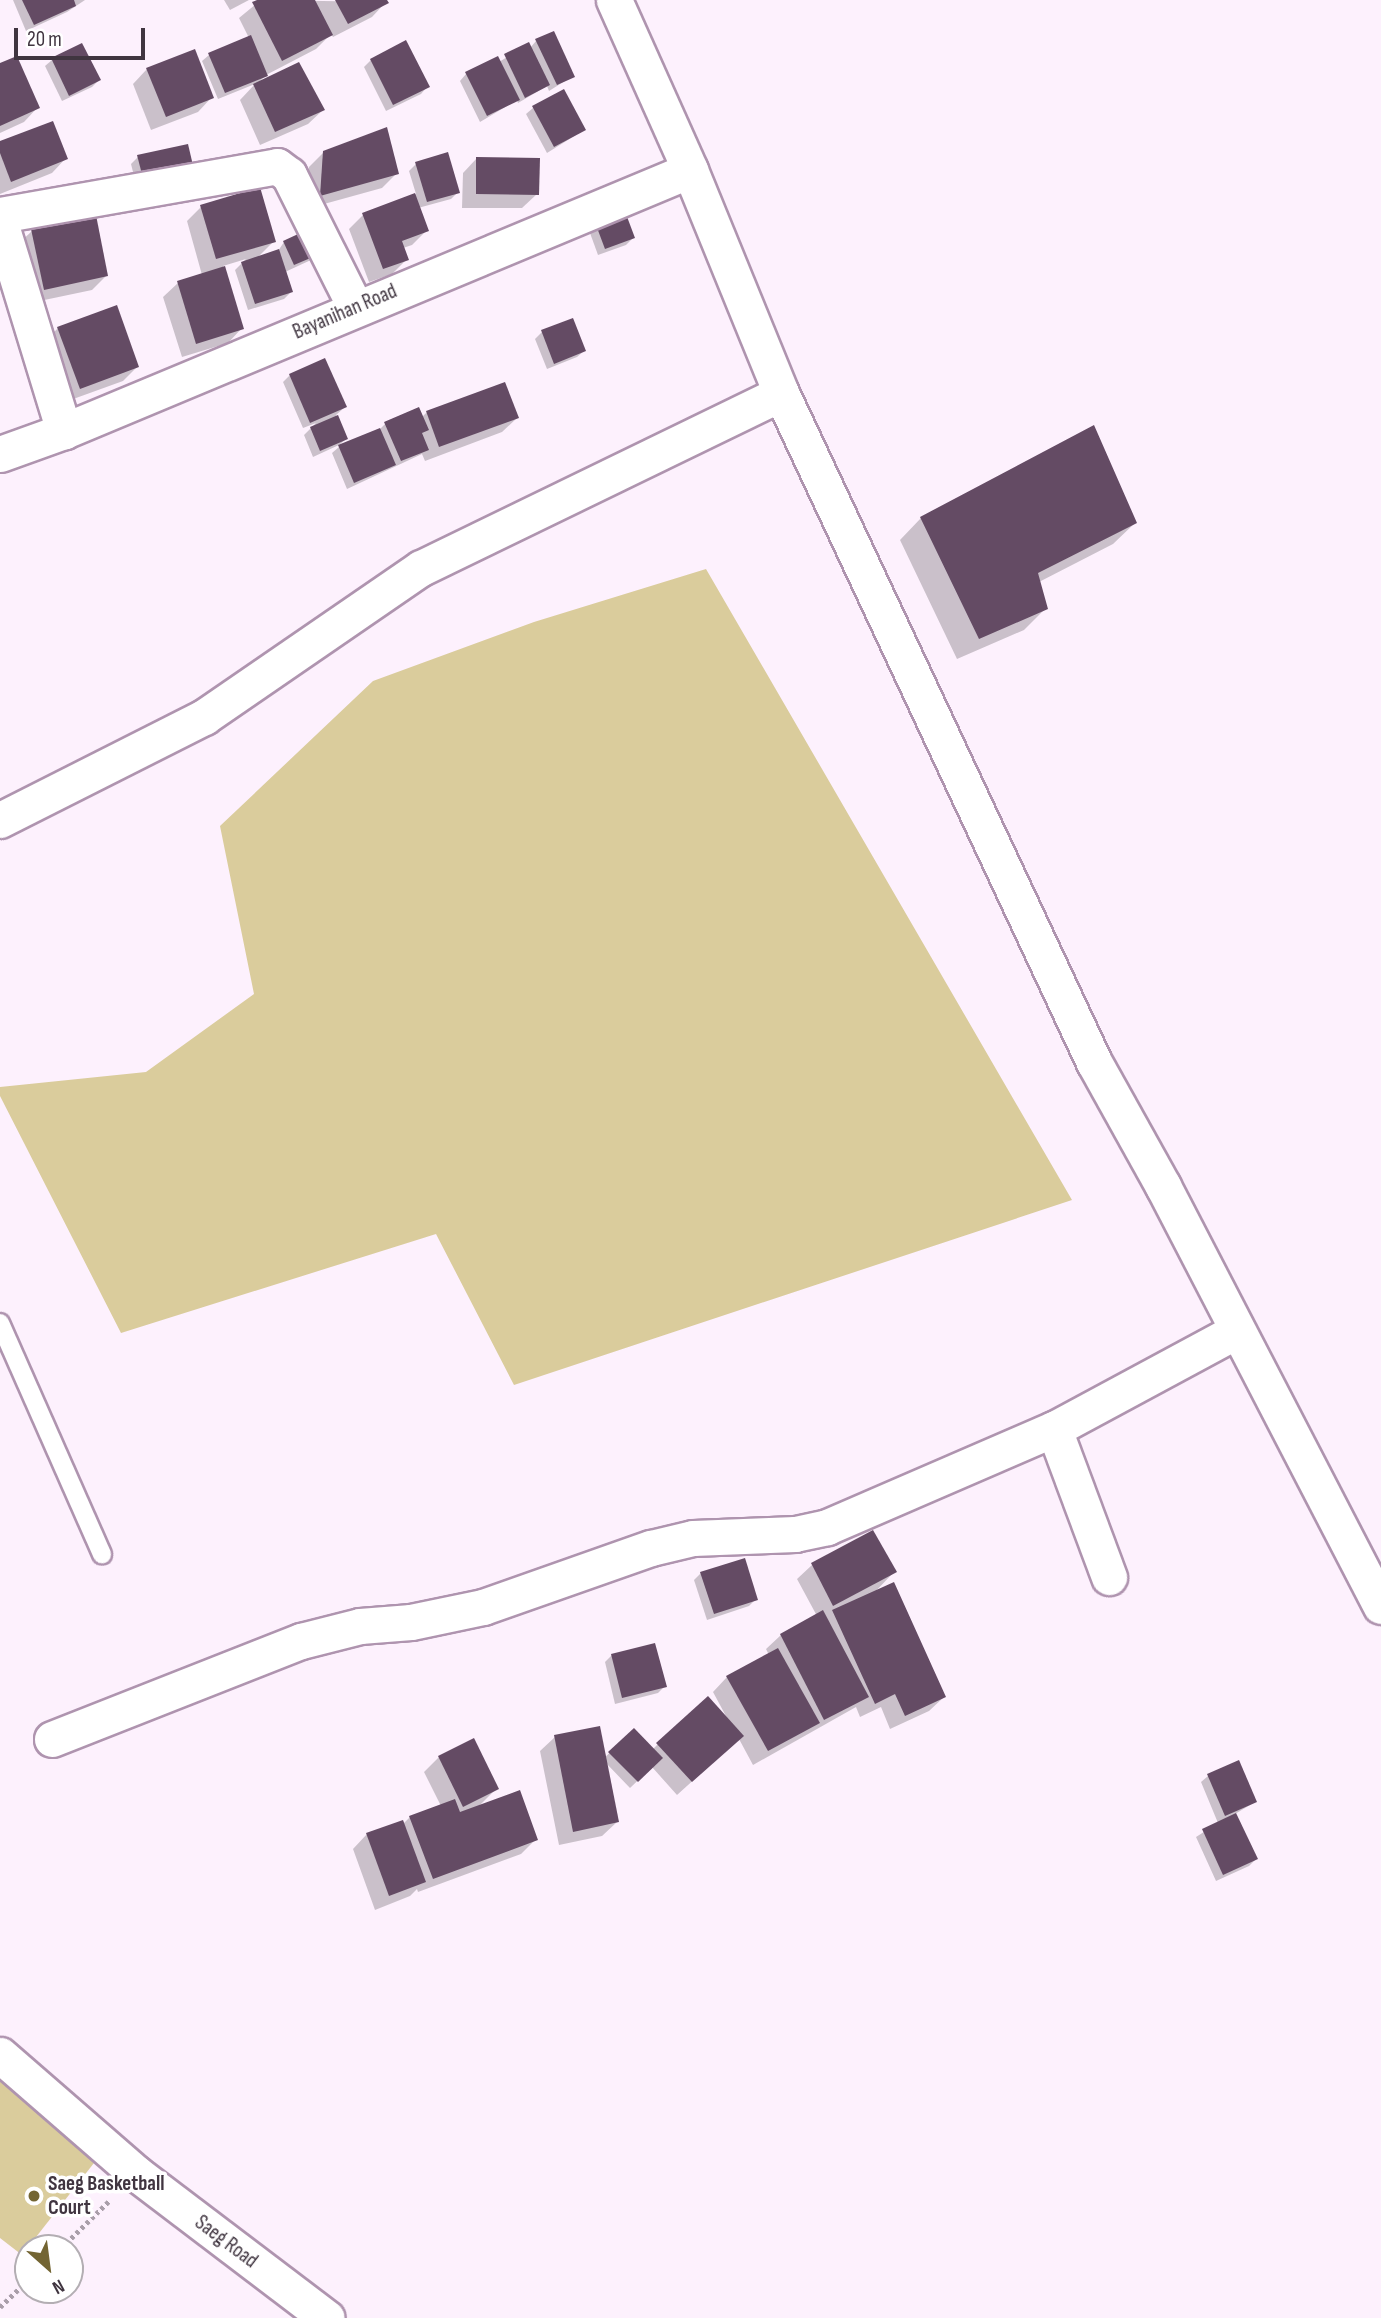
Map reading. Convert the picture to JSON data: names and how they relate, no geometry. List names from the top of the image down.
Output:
{
  "streets": {
    "street": ["Bayanihan Road", "Saeg Road"]
  },
  "places": ["Saeg Basketball Court"],
  "scale_bar": "20 m",
  "north": "bottom right"
}
